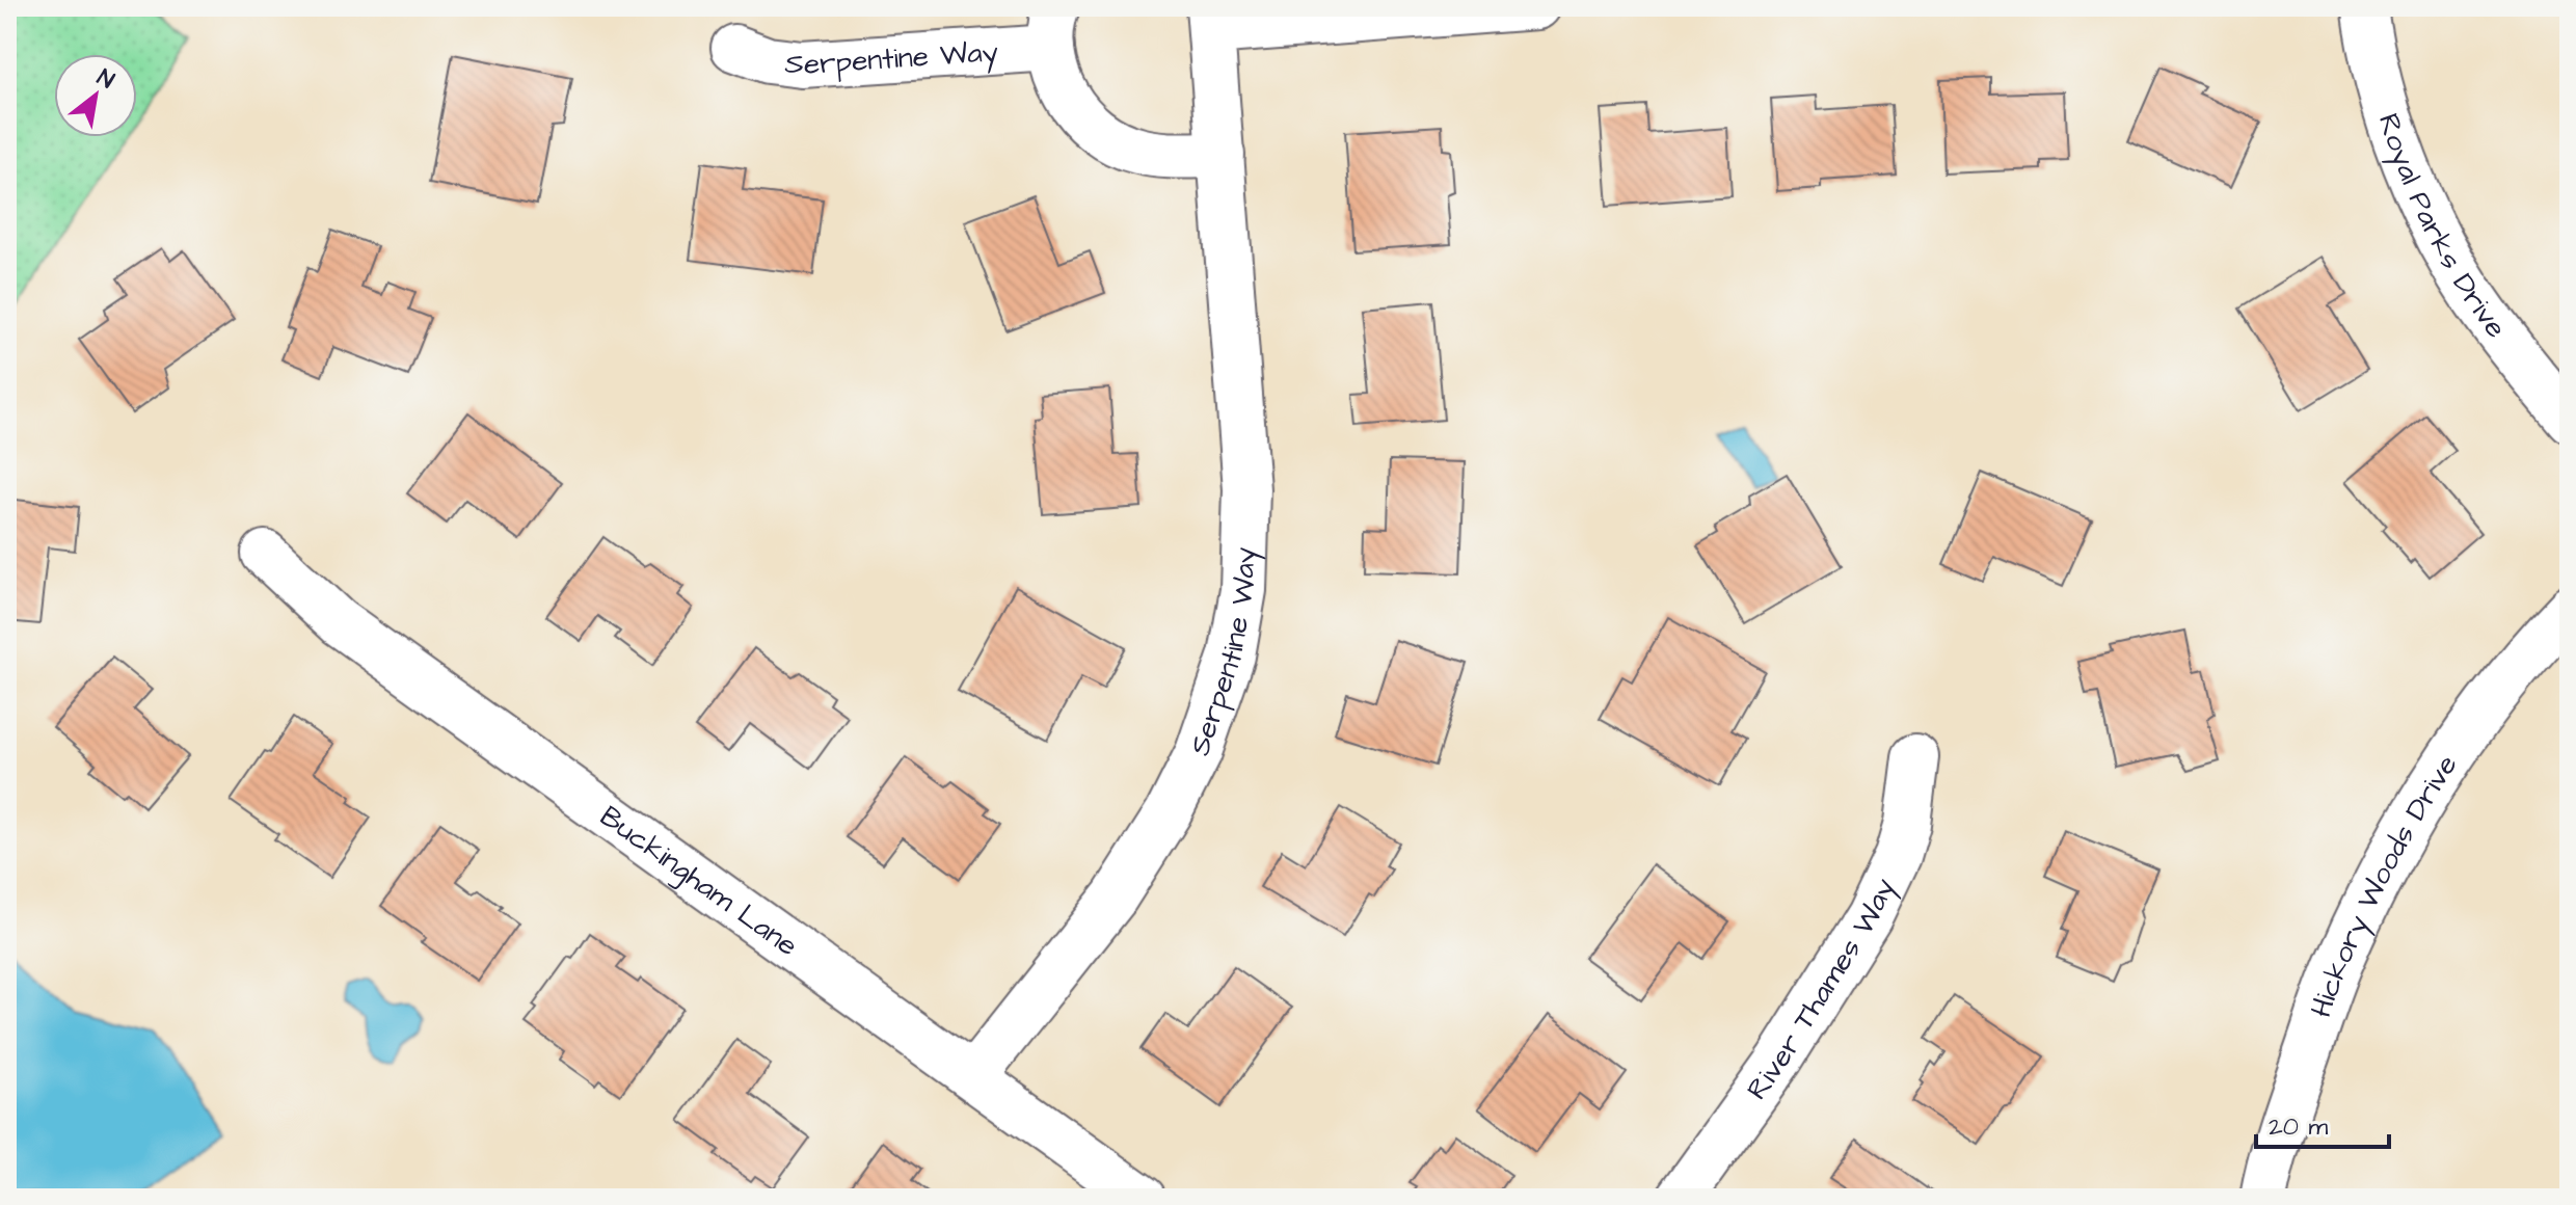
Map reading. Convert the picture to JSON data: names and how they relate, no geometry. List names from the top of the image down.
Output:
{
  "streets": {
    "street": [
      "Serpentine Way",
      "Royal Parks Drive",
      "Buckingham Lane",
      "Hickory Woods Drive",
      "River Thames Way"
    ]
  },
  "crossings": [
    ["Serpentine Way", "Buckingham Lane"]
  ],
  "scale_bar": "20 m",
  "north": "top right"
}
